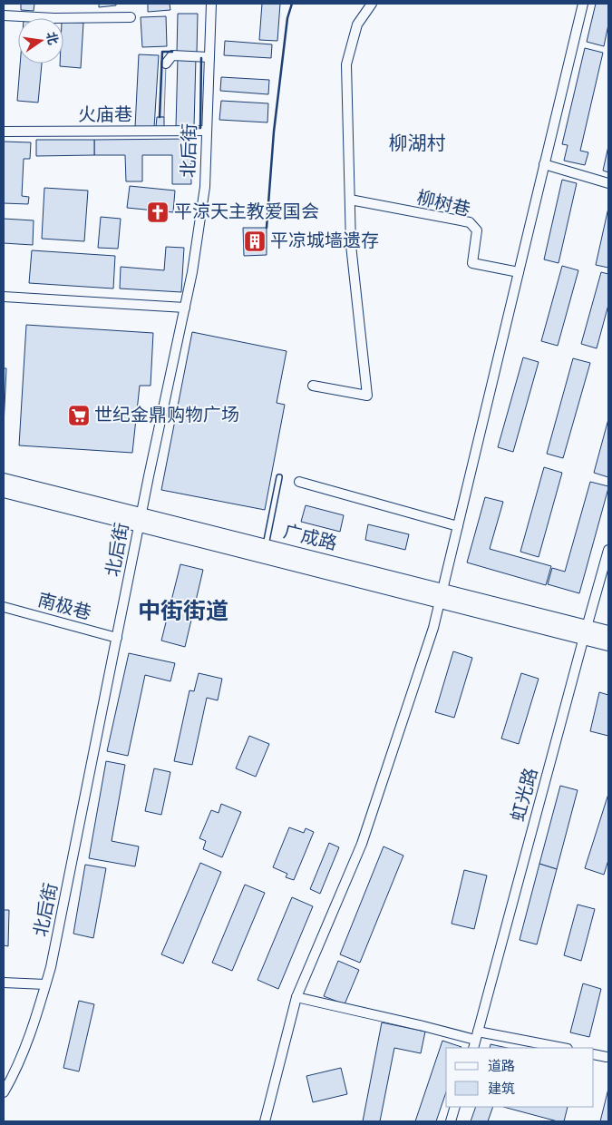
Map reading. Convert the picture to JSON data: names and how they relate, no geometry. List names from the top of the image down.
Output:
{
  "streets": {
    "main road": ["广成路"],
    "street": [
      "火庙巷",
      "北后街",
      "柳树巷",
      "南极巷",
      "虹光路"
    ]
  },
  "crossings": [
    ["火庙巷", "北后街"],
    ["北后街", "广成路"],
    ["北后街", "南极巷"],
    ["广成路", "虹光路"]
  ],
  "districts": ["柳湖村", "中街街道"],
  "places": {
    "church": ["平涼天主教爱国会"],
    "building": ["平凉城墙遗存"],
    "supermarket": ["世纪金鼎购物广场"]
  },
  "legend": ["道路", "建筑"],
  "north": "right"
}
